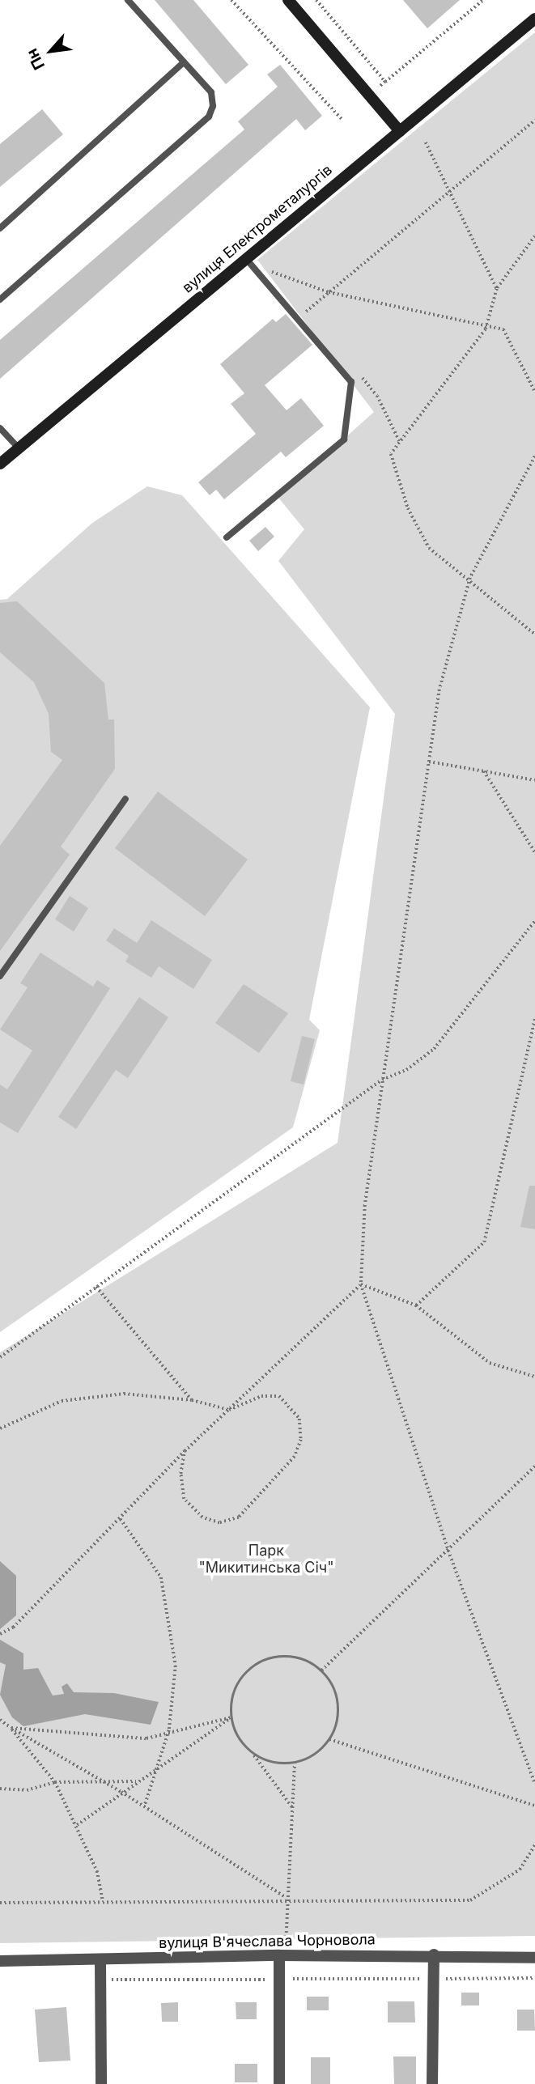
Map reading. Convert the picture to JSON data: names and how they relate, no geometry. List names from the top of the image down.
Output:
{
  "streets": {
    "main road": ["вулиця Електрометалургів"],
    "street": ["вулиця В'ячеслава Чорновола"]
  },
  "parks": ["Парк \"Микитинська Січ\""],
  "north": "bottom left"
}
